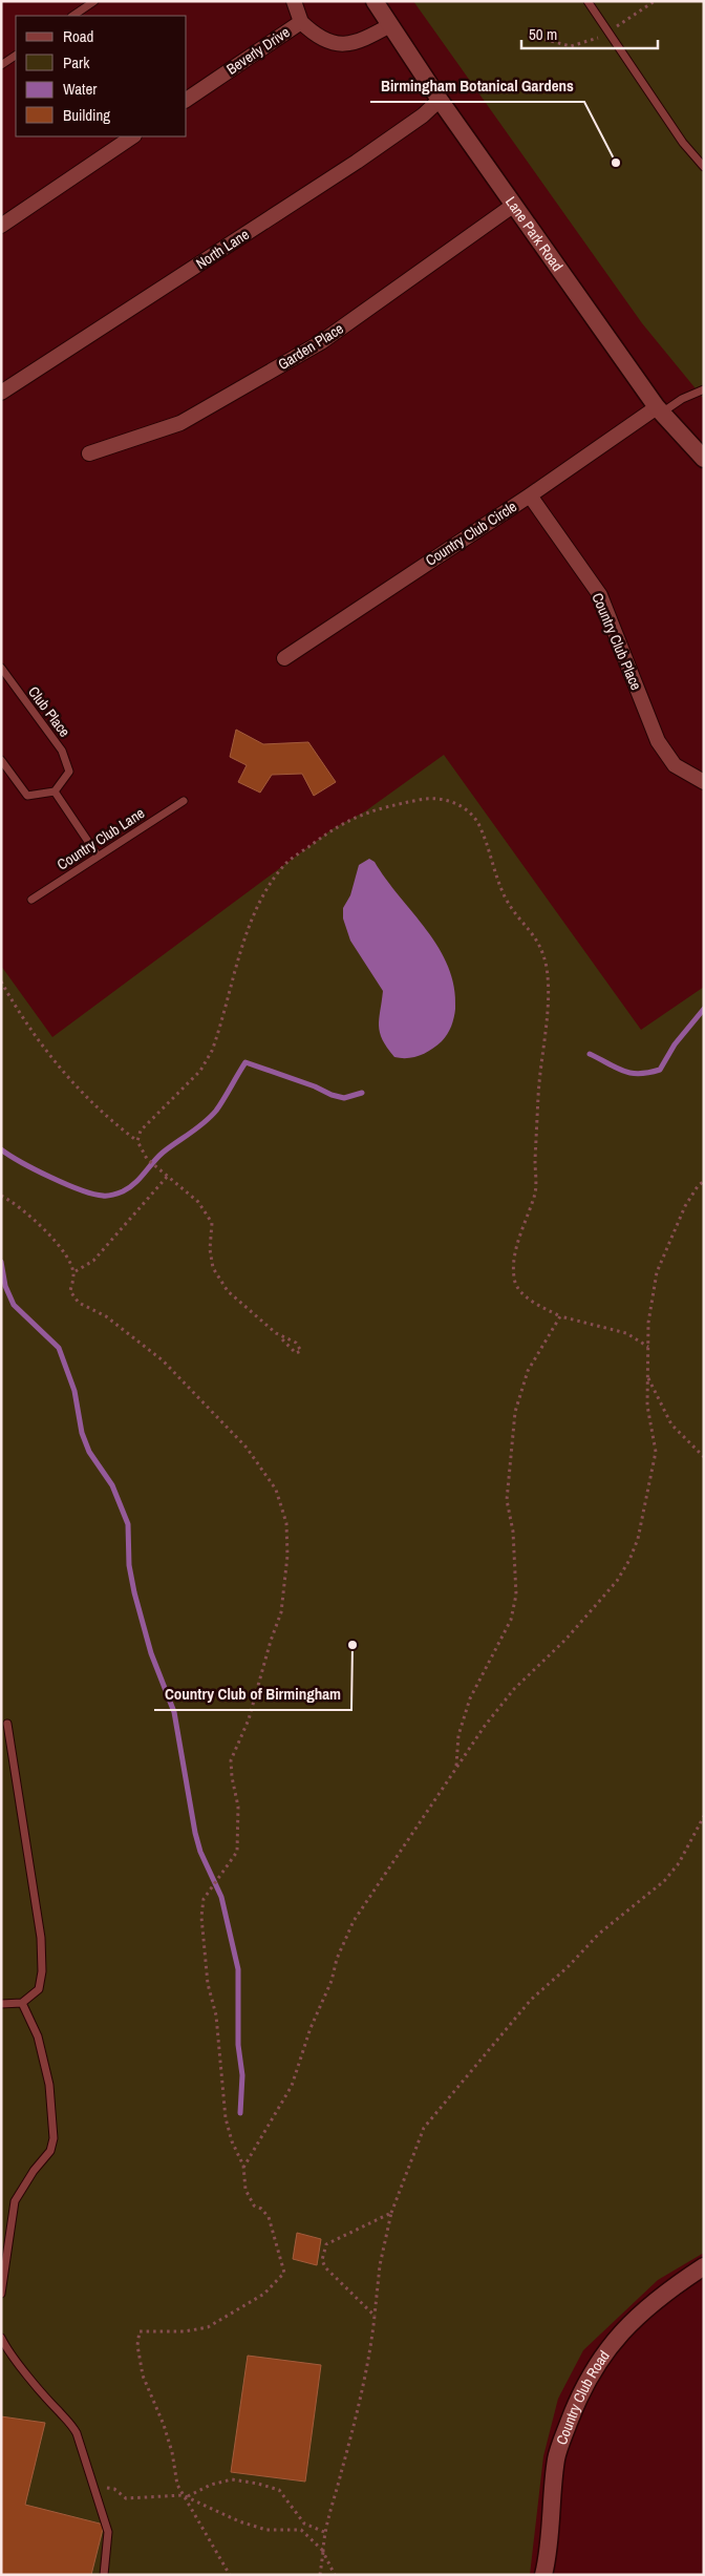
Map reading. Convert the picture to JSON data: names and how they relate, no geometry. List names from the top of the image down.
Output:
{
  "streets": {
    "street": [
      "Beverly Drive",
      "Lane Park Road",
      "North Lane",
      "Garden Place",
      "Country Club Circle",
      "Country Club Place",
      "Country Club Road"
    ],
    "lane": ["Club Place", "Country Club Lane"]
  },
  "crossings": [
    ["Beverly Drive", "Lane Park Road"],
    ["Lane Park Road", "North Lane"],
    ["Lane Park Road", "Garden Place"],
    ["Lane Park Road", "Country Club Circle"],
    ["Country Club Circle", "Country Club Place"]
  ],
  "places": ["Birmingham Botanical Gardens", "Country Club of Birmingham"],
  "legend": [
    "Road",
    "Park",
    "Water",
    "Building"
  ],
  "scale_bar": "50 m"
}
